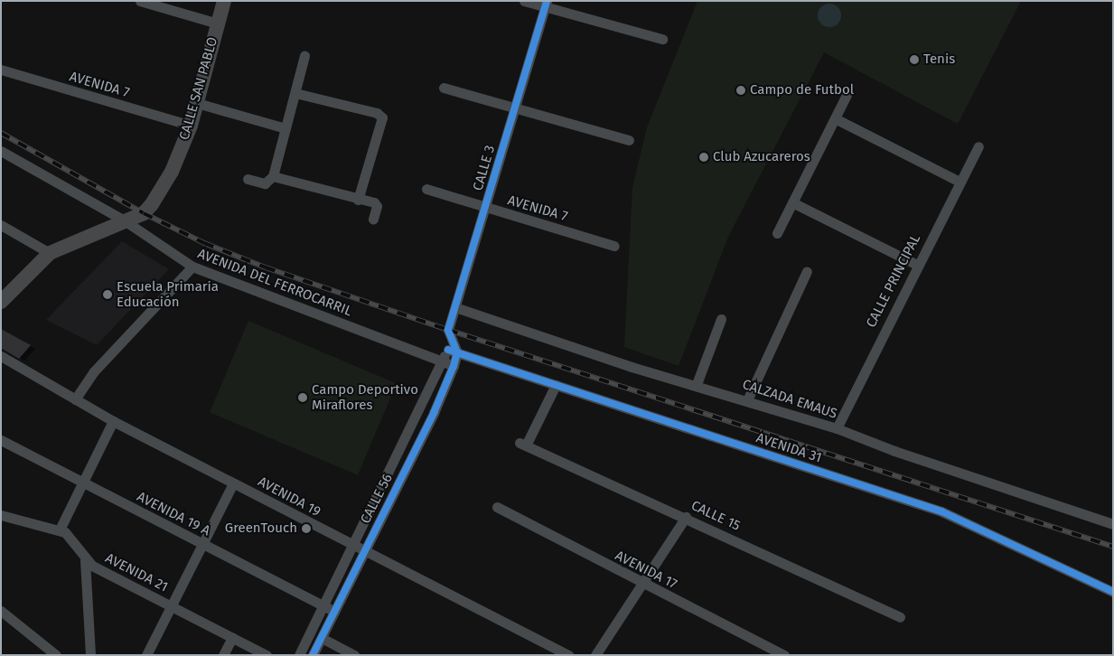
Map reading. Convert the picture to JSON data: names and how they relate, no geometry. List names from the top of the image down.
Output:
{
  "streets": {
    "street": [
      "AVENIDA 7",
      "CALLE SAN PABLO",
      "CALLE 3",
      "CALLE PRINCIPAL",
      "AVENIDA DEL FERROCARRIL",
      "CALZADA EMAUS",
      "AVENIDA 31",
      "AVENIDA 19",
      "CALLE 56",
      "AVENIDA 19 A",
      "CALLE 15",
      "AVENIDA 17",
      "AVENIDA 21"
    ]
  },
  "crossings": [
    ["AVENIDA 7", "CALLE SAN PABLO"],
    ["AVENIDA 7", "CALLE 3"],
    ["CALLE SAN PABLO", "AVENIDA DEL FERROCARRIL"],
    ["CALLE 3", "CALZADA EMAUS"],
    ["CALLE 3", "AVENIDA 31"],
    ["CALLE 3", "CALLE 56"],
    ["CALLE PRINCIPAL", "CALZADA EMAUS"],
    ["AVENIDA DEL FERROCARRIL", "CALLE 56"],
    ["AVENIDA 31", "CALLE 56"],
    ["AVENIDA 31", "CALLE 15"],
    ["AVENIDA 19", "CALLE 56"],
    ["CALLE 56", "AVENIDA 19 A"]
  ],
  "places": [
    "Tenis",
    "Campo de Futbol",
    "Club Azucareros",
    "Escuela Primaria Educación",
    "Campo Deportivo Miraflores",
    "GreenTouch"
  ]
}
